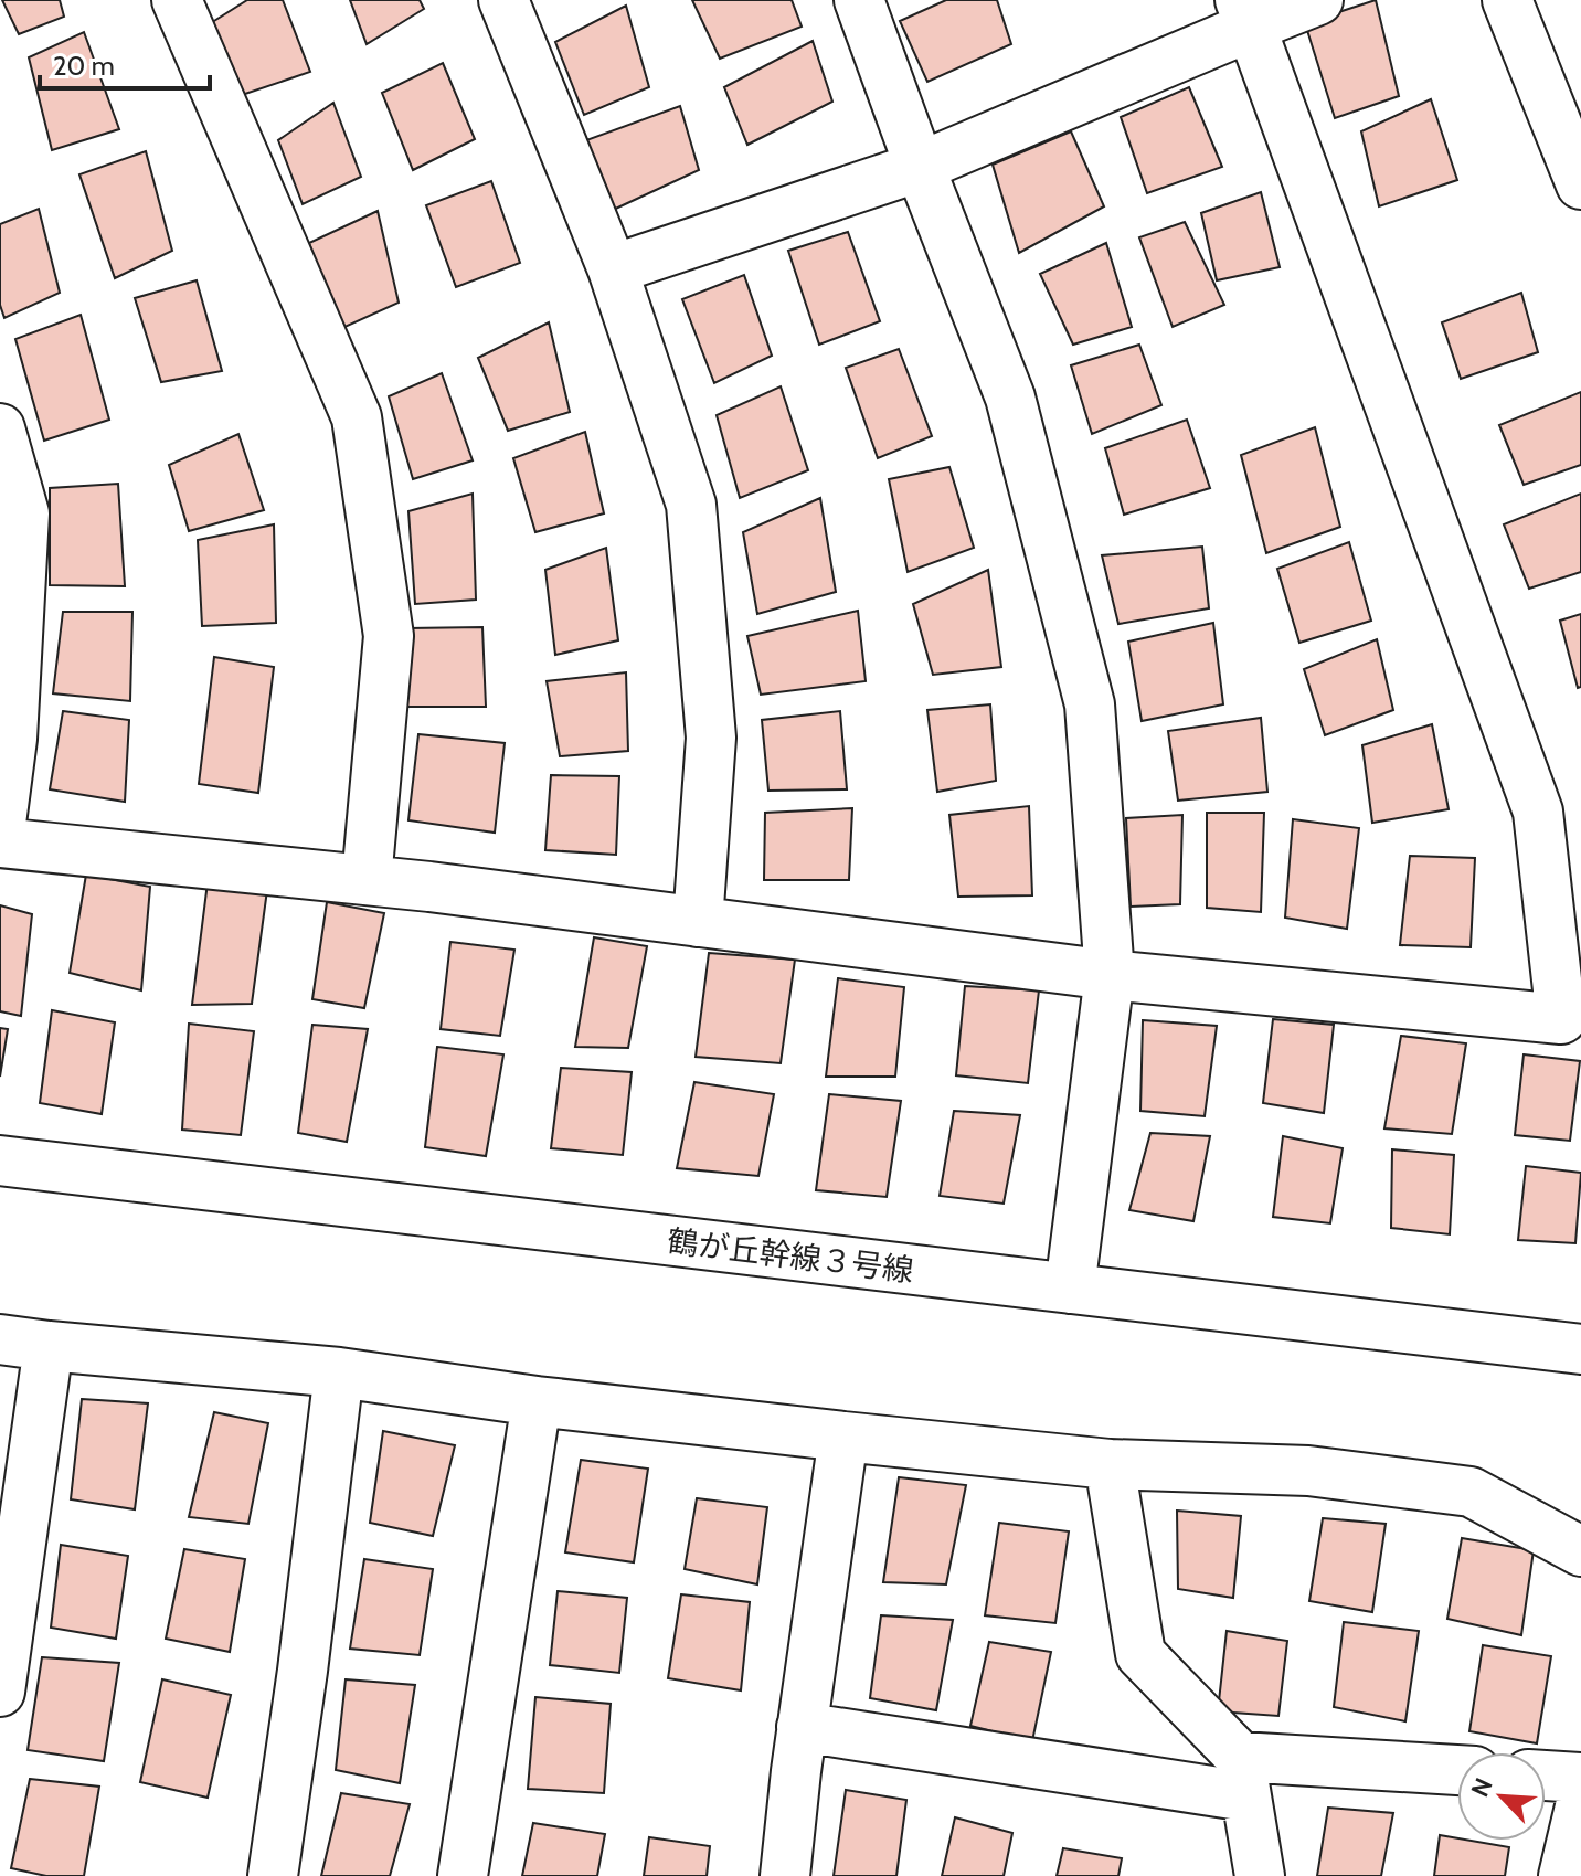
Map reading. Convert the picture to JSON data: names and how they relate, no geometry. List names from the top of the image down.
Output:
{
  "streets": {
    "street": ["鶴が丘幹線３号線"]
  },
  "scale_bar": "20 m",
  "north": "top left"
}
